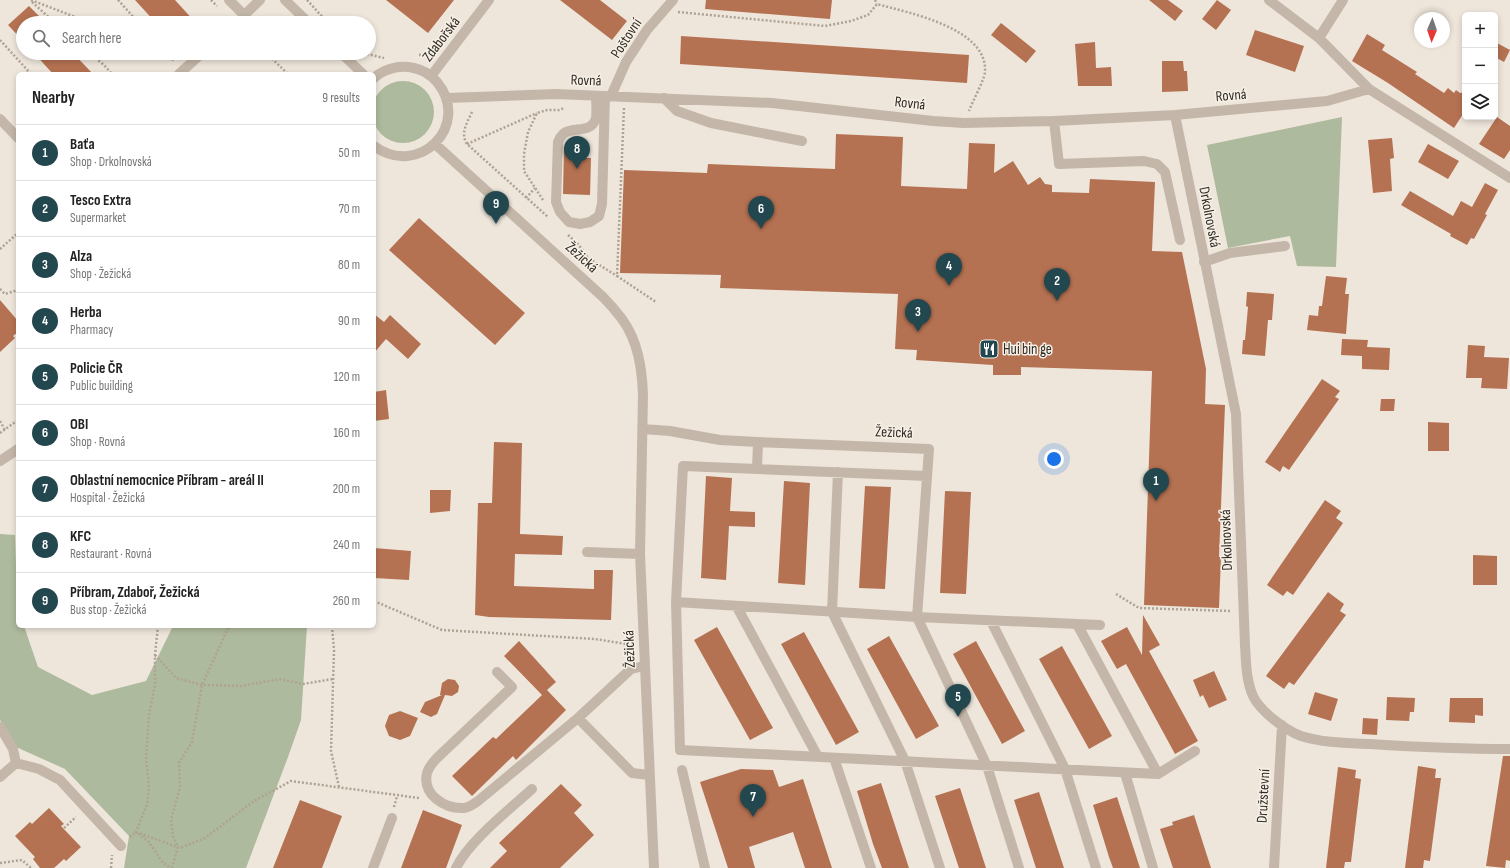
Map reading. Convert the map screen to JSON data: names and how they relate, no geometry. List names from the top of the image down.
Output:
{
  "streets": {
    "street": [
      "Poštovní",
      "Zdabořská",
      "Rovná",
      "Drkolnovská",
      "Žežická",
      "Družstevní"
    ]
  },
  "crossings": [
    ["Poštovní", "Rovná"],
    ["Rovná", "Drkolnovská"],
    ["Drkolnovská", "Družstevní"]
  ],
  "places": {
    "restaurant": ["Hui bin ge"]
  },
  "north": "bottom",
  "page": {
    "map_buttons": ["+", "−"],
    "search": "Search here",
    "heading": ["Nearby", "9 results"],
    "list": [
      {
        "mark": "1",
        "name": "Baťa",
        "note": "Shop · Drkolnovská",
        "value": "50 m"
      },
      {
        "mark": "2",
        "name": "Tesco Extra",
        "note": "Supermarket",
        "value": "70 m"
      },
      {
        "mark": "3",
        "name": "Alza",
        "note": "Shop · Žežická",
        "value": "80 m"
      },
      {
        "mark": "4",
        "name": "Herba",
        "note": "Pharmacy",
        "value": "90 m"
      },
      {
        "mark": "5",
        "name": "Policie ČR",
        "note": "Public building",
        "value": "120 m"
      },
      {
        "mark": "6",
        "name": "OBI",
        "note": "Shop · Rovná",
        "value": "160 m"
      },
      {
        "mark": "7",
        "name": "Oblastní nemocnice Příbram - areál II",
        "note": "Hospital · Žežická",
        "value": "200 m"
      },
      {
        "mark": "8",
        "name": "KFC",
        "note": "Restaurant · Rovná",
        "value": "240 m"
      },
      {
        "mark": "9",
        "name": "Příbram, Zdaboř, Žežická",
        "note": "Bus stop · Žežická",
        "value": "260 m"
      }
    ],
    "pins": [
      "8",
      "9",
      "6",
      "4",
      "2",
      "3",
      "1",
      "5",
      "7"
    ]
  }
}
